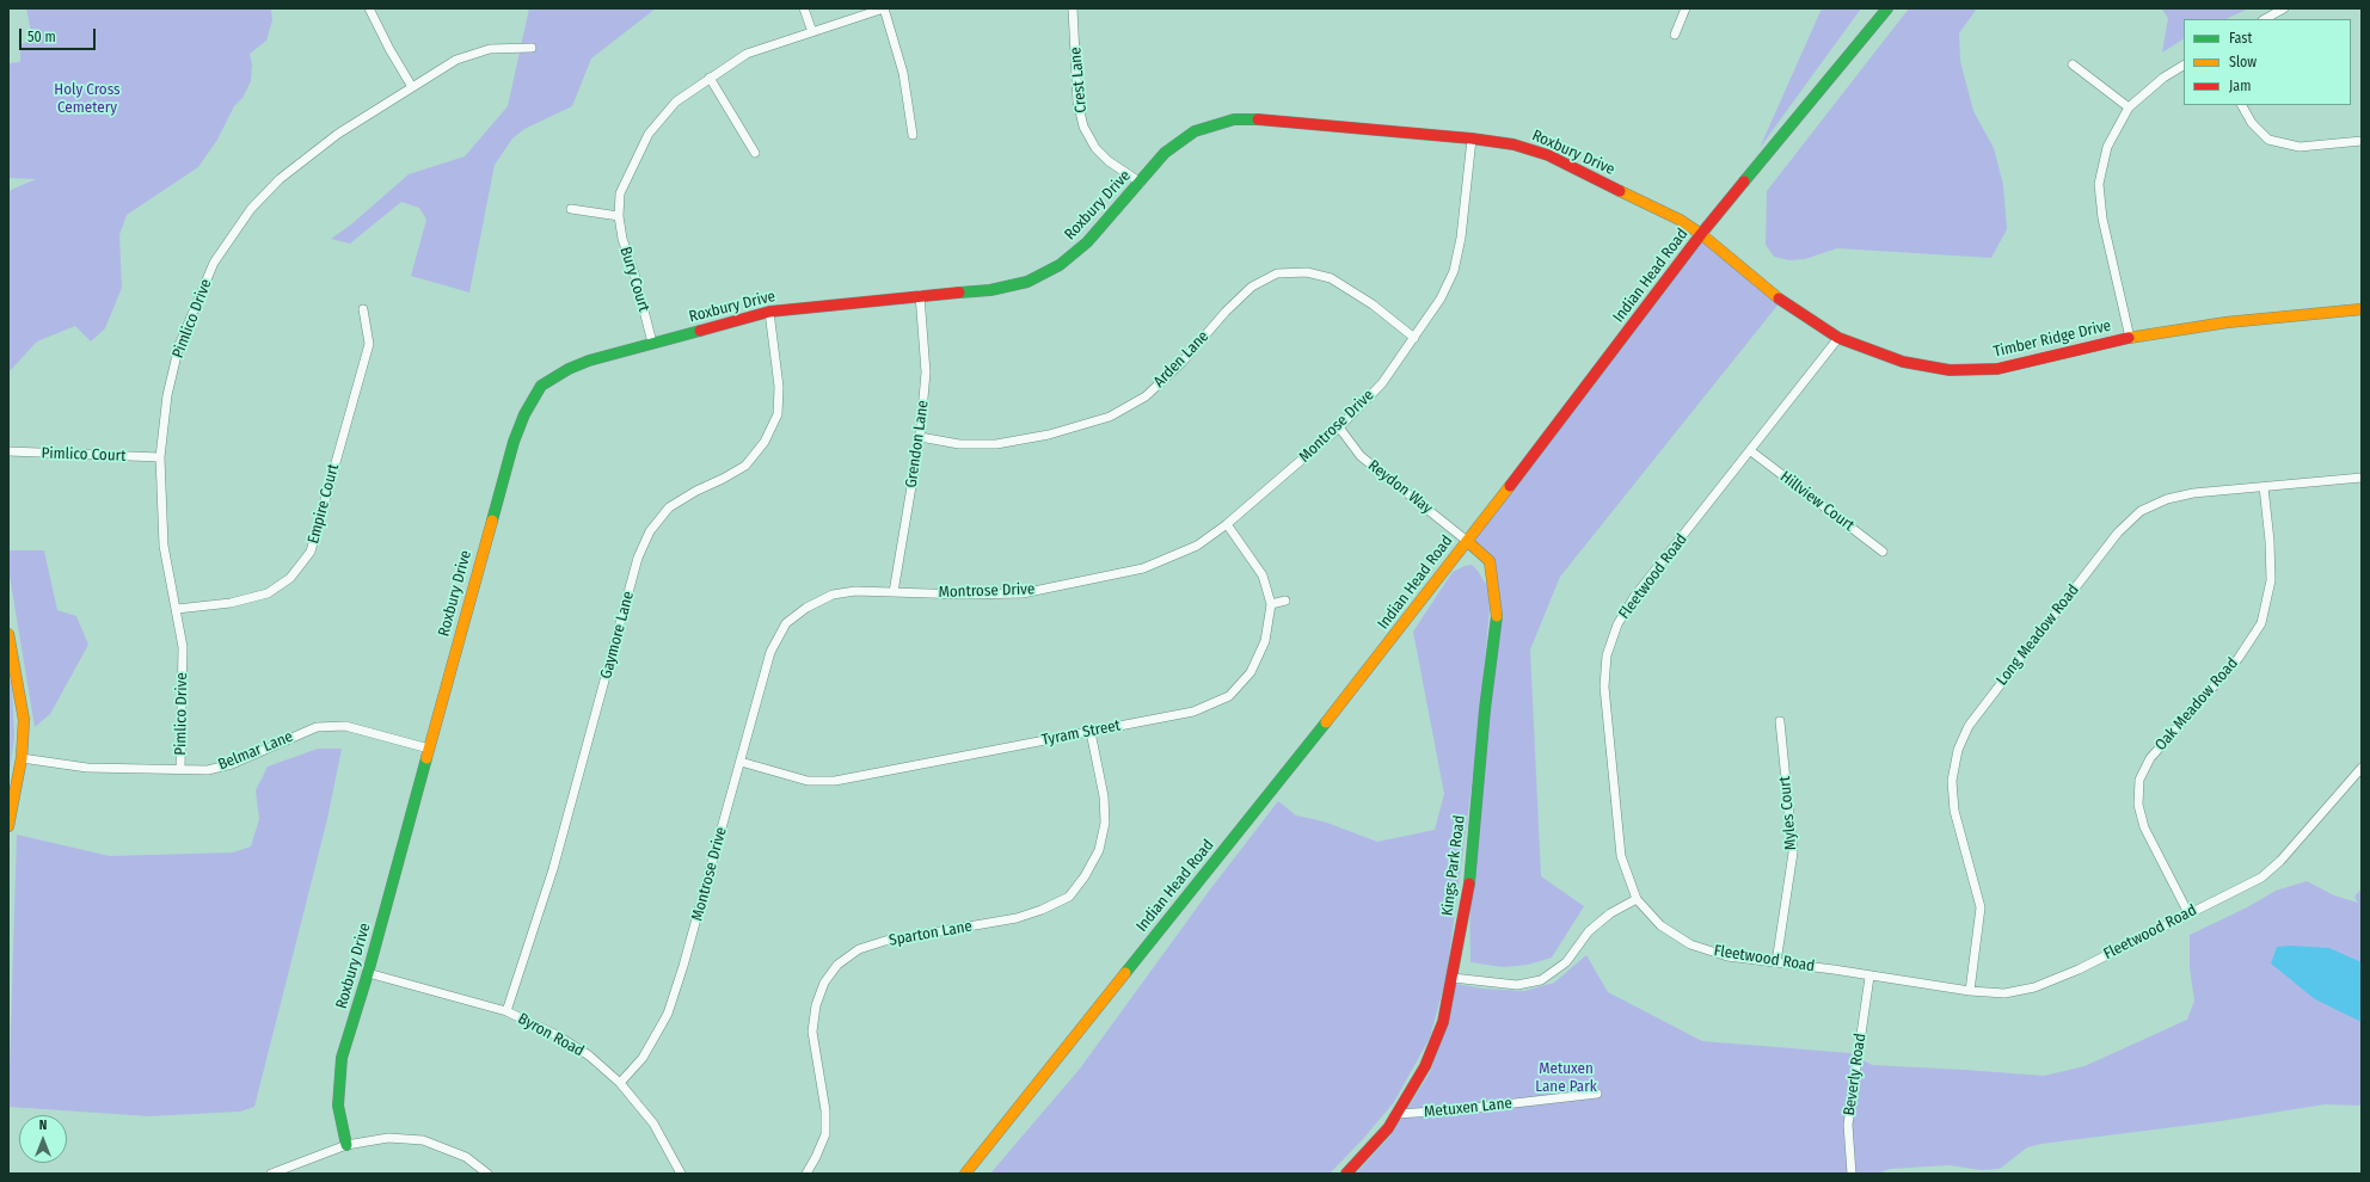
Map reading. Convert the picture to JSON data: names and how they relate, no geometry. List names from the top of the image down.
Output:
{
  "streets": {
    "street": [
      "Crest Lane",
      "Roxbury Drive",
      "Indian Head Road",
      "Bury Court",
      "Pimlico Drive",
      "Timber Ridge Drive",
      "Arden Lane",
      "Montrose Drive",
      "Grendon Lane",
      "Pimlico Court",
      "Reydon Way",
      "Hillview Court",
      "Empire Court",
      "Fleetwood Road",
      "Gaymore Lane",
      "Long Meadow Road",
      "Oak Meadow Road",
      "Tyram Street",
      "Belmar Lane",
      "Myles Court",
      "Kings Park Road",
      "Sparton Lane",
      "Byron Road",
      "Beverly Road",
      "Metuxen Lane"
    ]
  },
  "crossings": [
    ["Crest Lane", "Roxbury Drive"],
    ["Roxbury Drive", "Indian Head Road"],
    ["Roxbury Drive", "Bury Court"],
    ["Roxbury Drive", "Timber Ridge Drive"],
    ["Roxbury Drive", "Montrose Drive"],
    ["Roxbury Drive", "Grendon Lane"],
    ["Roxbury Drive", "Gaymore Lane"],
    ["Roxbury Drive", "Belmar Lane"],
    ["Roxbury Drive", "Byron Road"],
    ["Indian Head Road", "Timber Ridge Drive"],
    ["Indian Head Road", "Reydon Way"],
    ["Indian Head Road", "Kings Park Road"],
    ["Pimlico Drive", "Pimlico Court"],
    ["Pimlico Drive", "Empire Court"],
    ["Pimlico Drive", "Belmar Lane"],
    ["Timber Ridge Drive", "Fleetwood Road"],
    ["Arden Lane", "Montrose Drive"],
    ["Arden Lane", "Grendon Lane"],
    ["Montrose Drive", "Grendon Lane"],
    ["Montrose Drive", "Reydon Way"],
    ["Montrose Drive", "Tyram Street"],
    ["Montrose Drive", "Byron Road"],
    ["Reydon Way", "Kings Park Road"],
    ["Hillview Court", "Fleetwood Road"],
    ["Fleetwood Road", "Long Meadow Road"],
    ["Fleetwood Road", "Oak Meadow Road"],
    ["Fleetwood Road", "Myles Court"],
    ["Fleetwood Road", "Beverly Road"],
    ["Gaymore Lane", "Byron Road"],
    ["Long Meadow Road", "Oak Meadow Road"],
    ["Tyram Street", "Sparton Lane"],
    ["Kings Park Road", "Metuxen Lane"]
  ],
  "parks": ["Holy Cross Cemetery", "Metuxen Lane Park"],
  "legend": ["Fast", "Slow", "Jam"],
  "scale_bar": "50 m",
  "north": "top"
}
